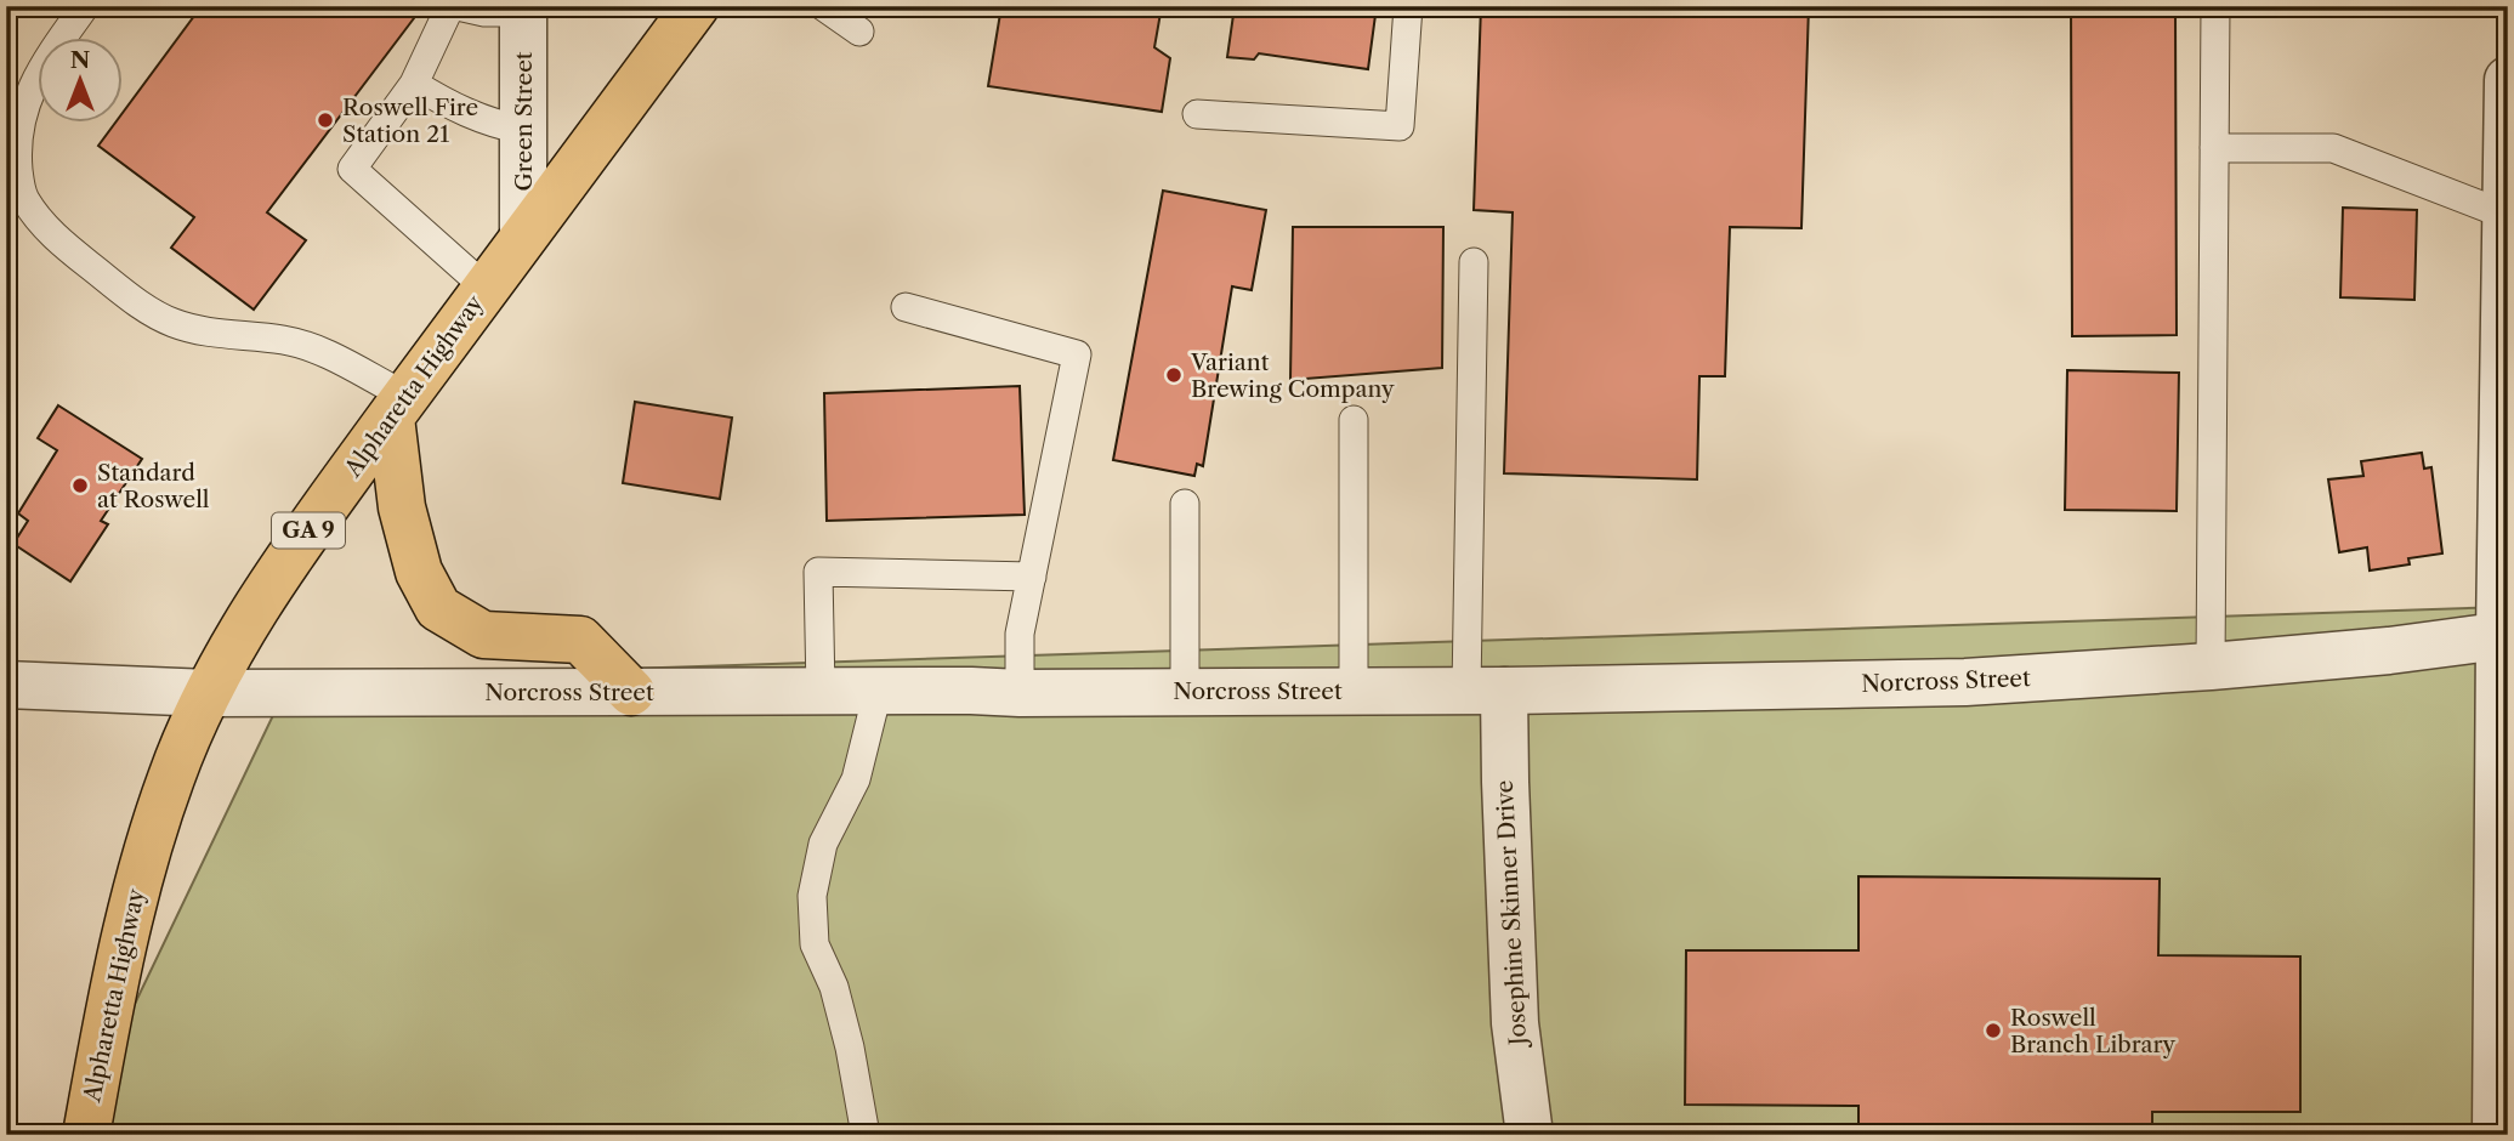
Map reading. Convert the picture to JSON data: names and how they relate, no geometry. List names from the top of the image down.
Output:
{
  "streets": {
    "highway": ["Alpharetta Highway", "GA 9"],
    "street": ["Green Street", "Norcross Street", "Josephine Skinner Drive"]
  },
  "crossings": [
    ["Green Street", "Alpharetta Highway"],
    ["Alpharetta Highway", "Norcross Street"],
    ["Norcross Street", "Josephine Skinner Drive"]
  ],
  "places": [
    "Roswell Fire Station 21",
    "Variant Brewing Company",
    "Standard at Roswell",
    "Roswell Branch Library"
  ],
  "north": "top"
}
